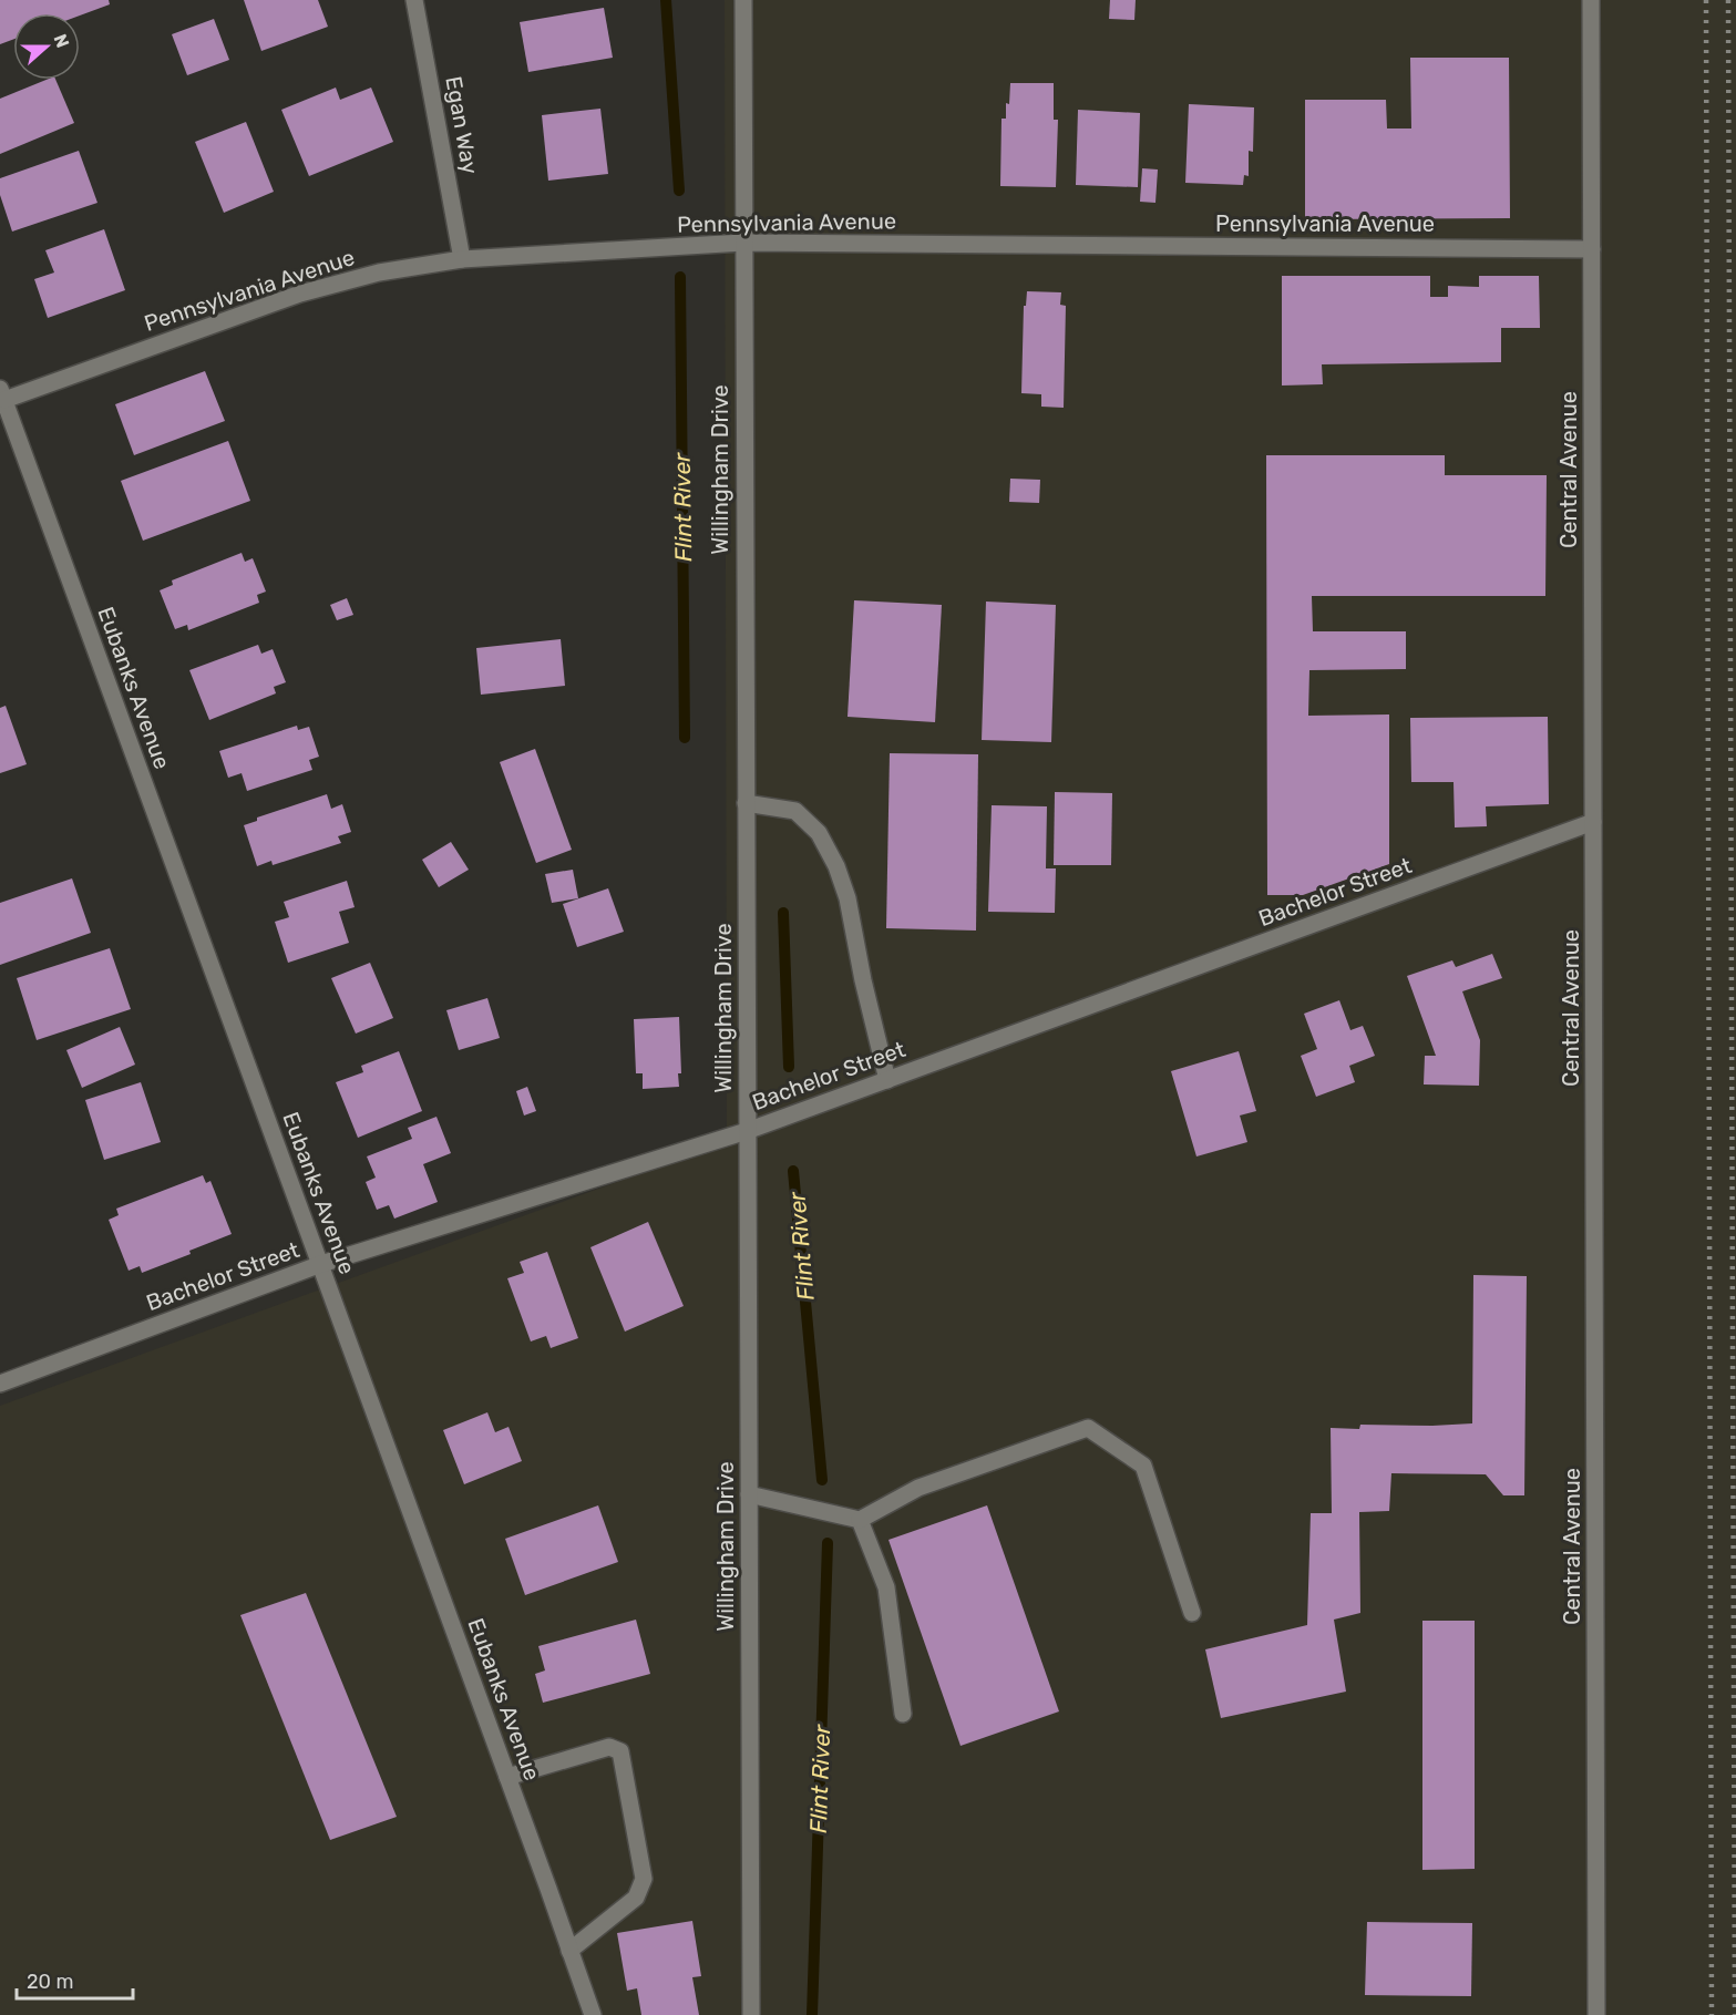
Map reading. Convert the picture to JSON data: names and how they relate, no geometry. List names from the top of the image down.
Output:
{
  "streets": {
    "street": [
      "Egan Way",
      "Pennsylvania Avenue",
      "Willingham Drive",
      "Central Avenue",
      "Eubanks Avenue",
      "Bachelor Street"
    ]
  },
  "crossings": [
    ["Egan Way", "Pennsylvania Avenue"],
    ["Pennsylvania Avenue", "Willingham Drive"],
    ["Pennsylvania Avenue", "Central Avenue"],
    ["Pennsylvania Avenue", "Eubanks Avenue"],
    ["Willingham Drive", "Bachelor Street"],
    ["Central Avenue", "Bachelor Street"],
    ["Eubanks Avenue", "Bachelor Street"]
  ],
  "water": ["Flint River"],
  "scale_bar": "20 m",
  "north": "right"
}
